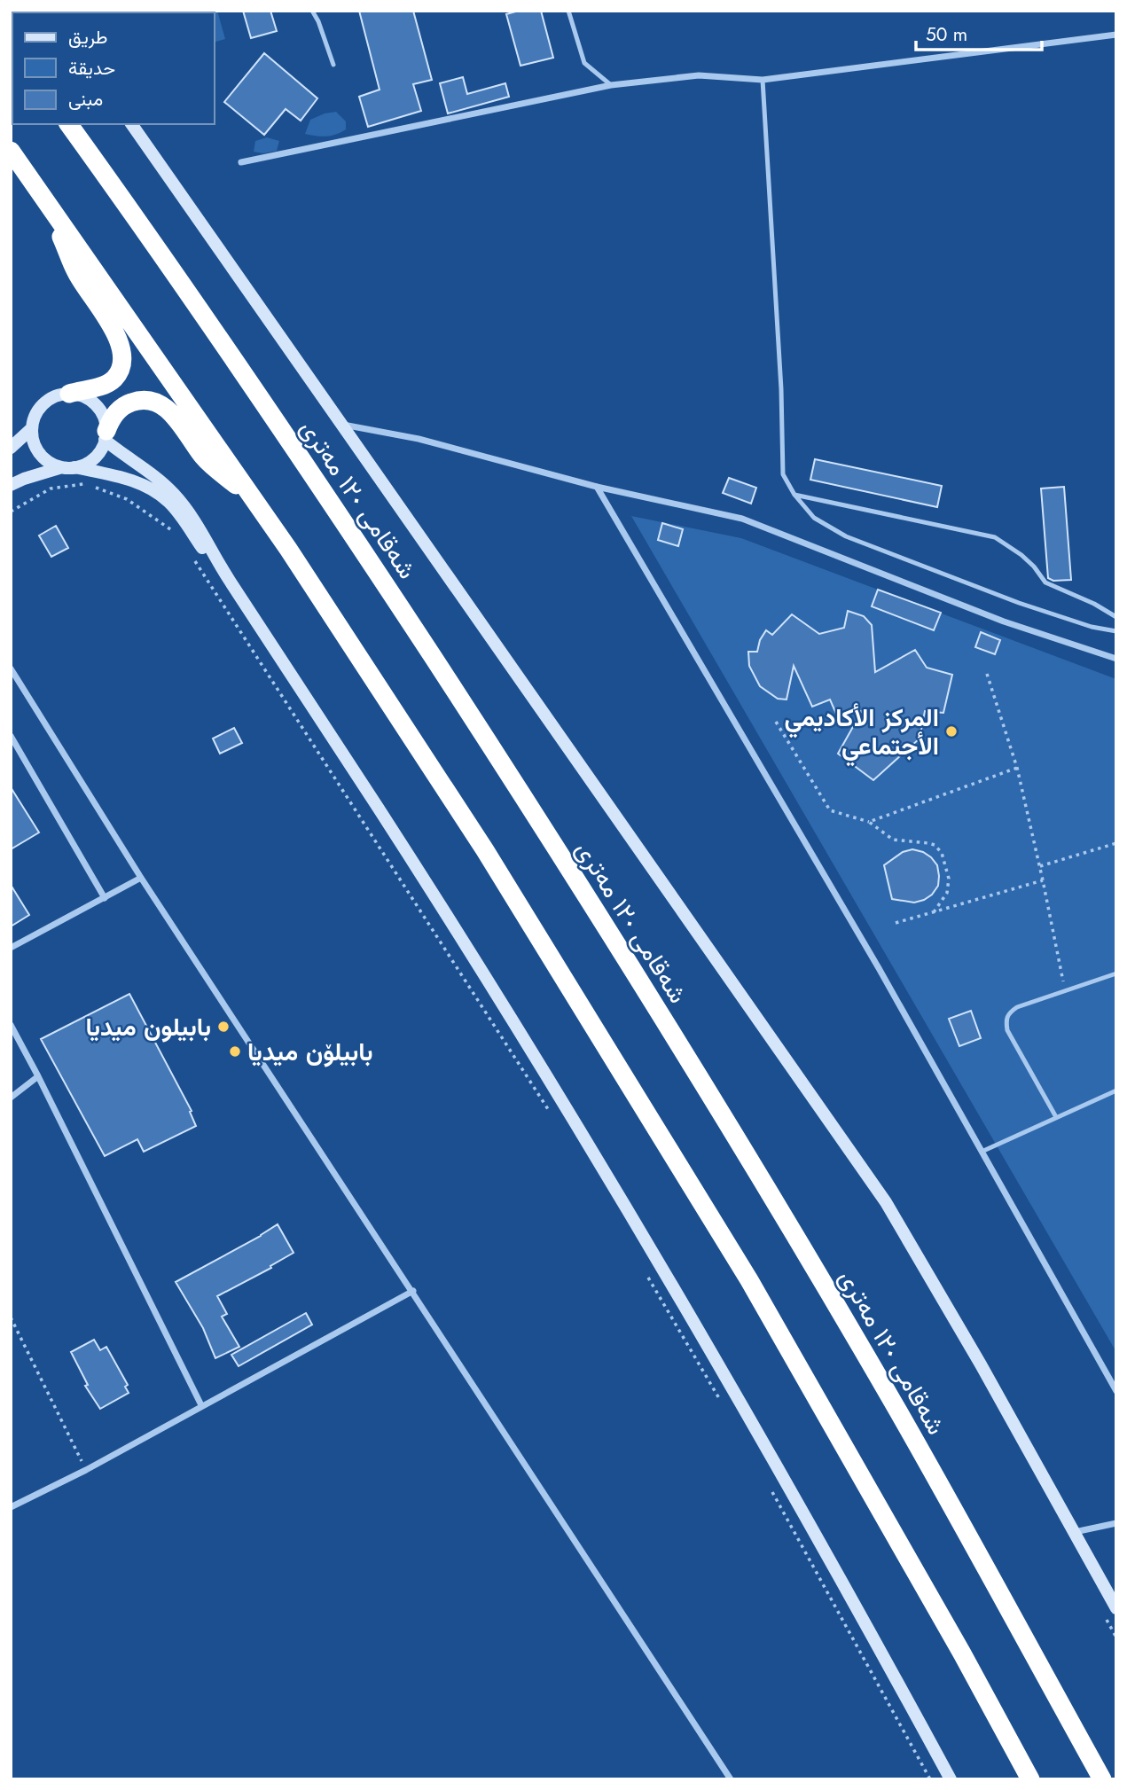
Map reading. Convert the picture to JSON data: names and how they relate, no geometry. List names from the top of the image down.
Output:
{
  "streets": {
    "highway": ["شەقامی ١٢٠ مەتری"]
  },
  "places": ["المركز الأكاديمي الأجتماعي", "بابيلون ميديا", "بابیلۆن میدیا"],
  "legend": ["طريق", "حديقة", "مبنى"],
  "scale_bar": "50 m"
}
